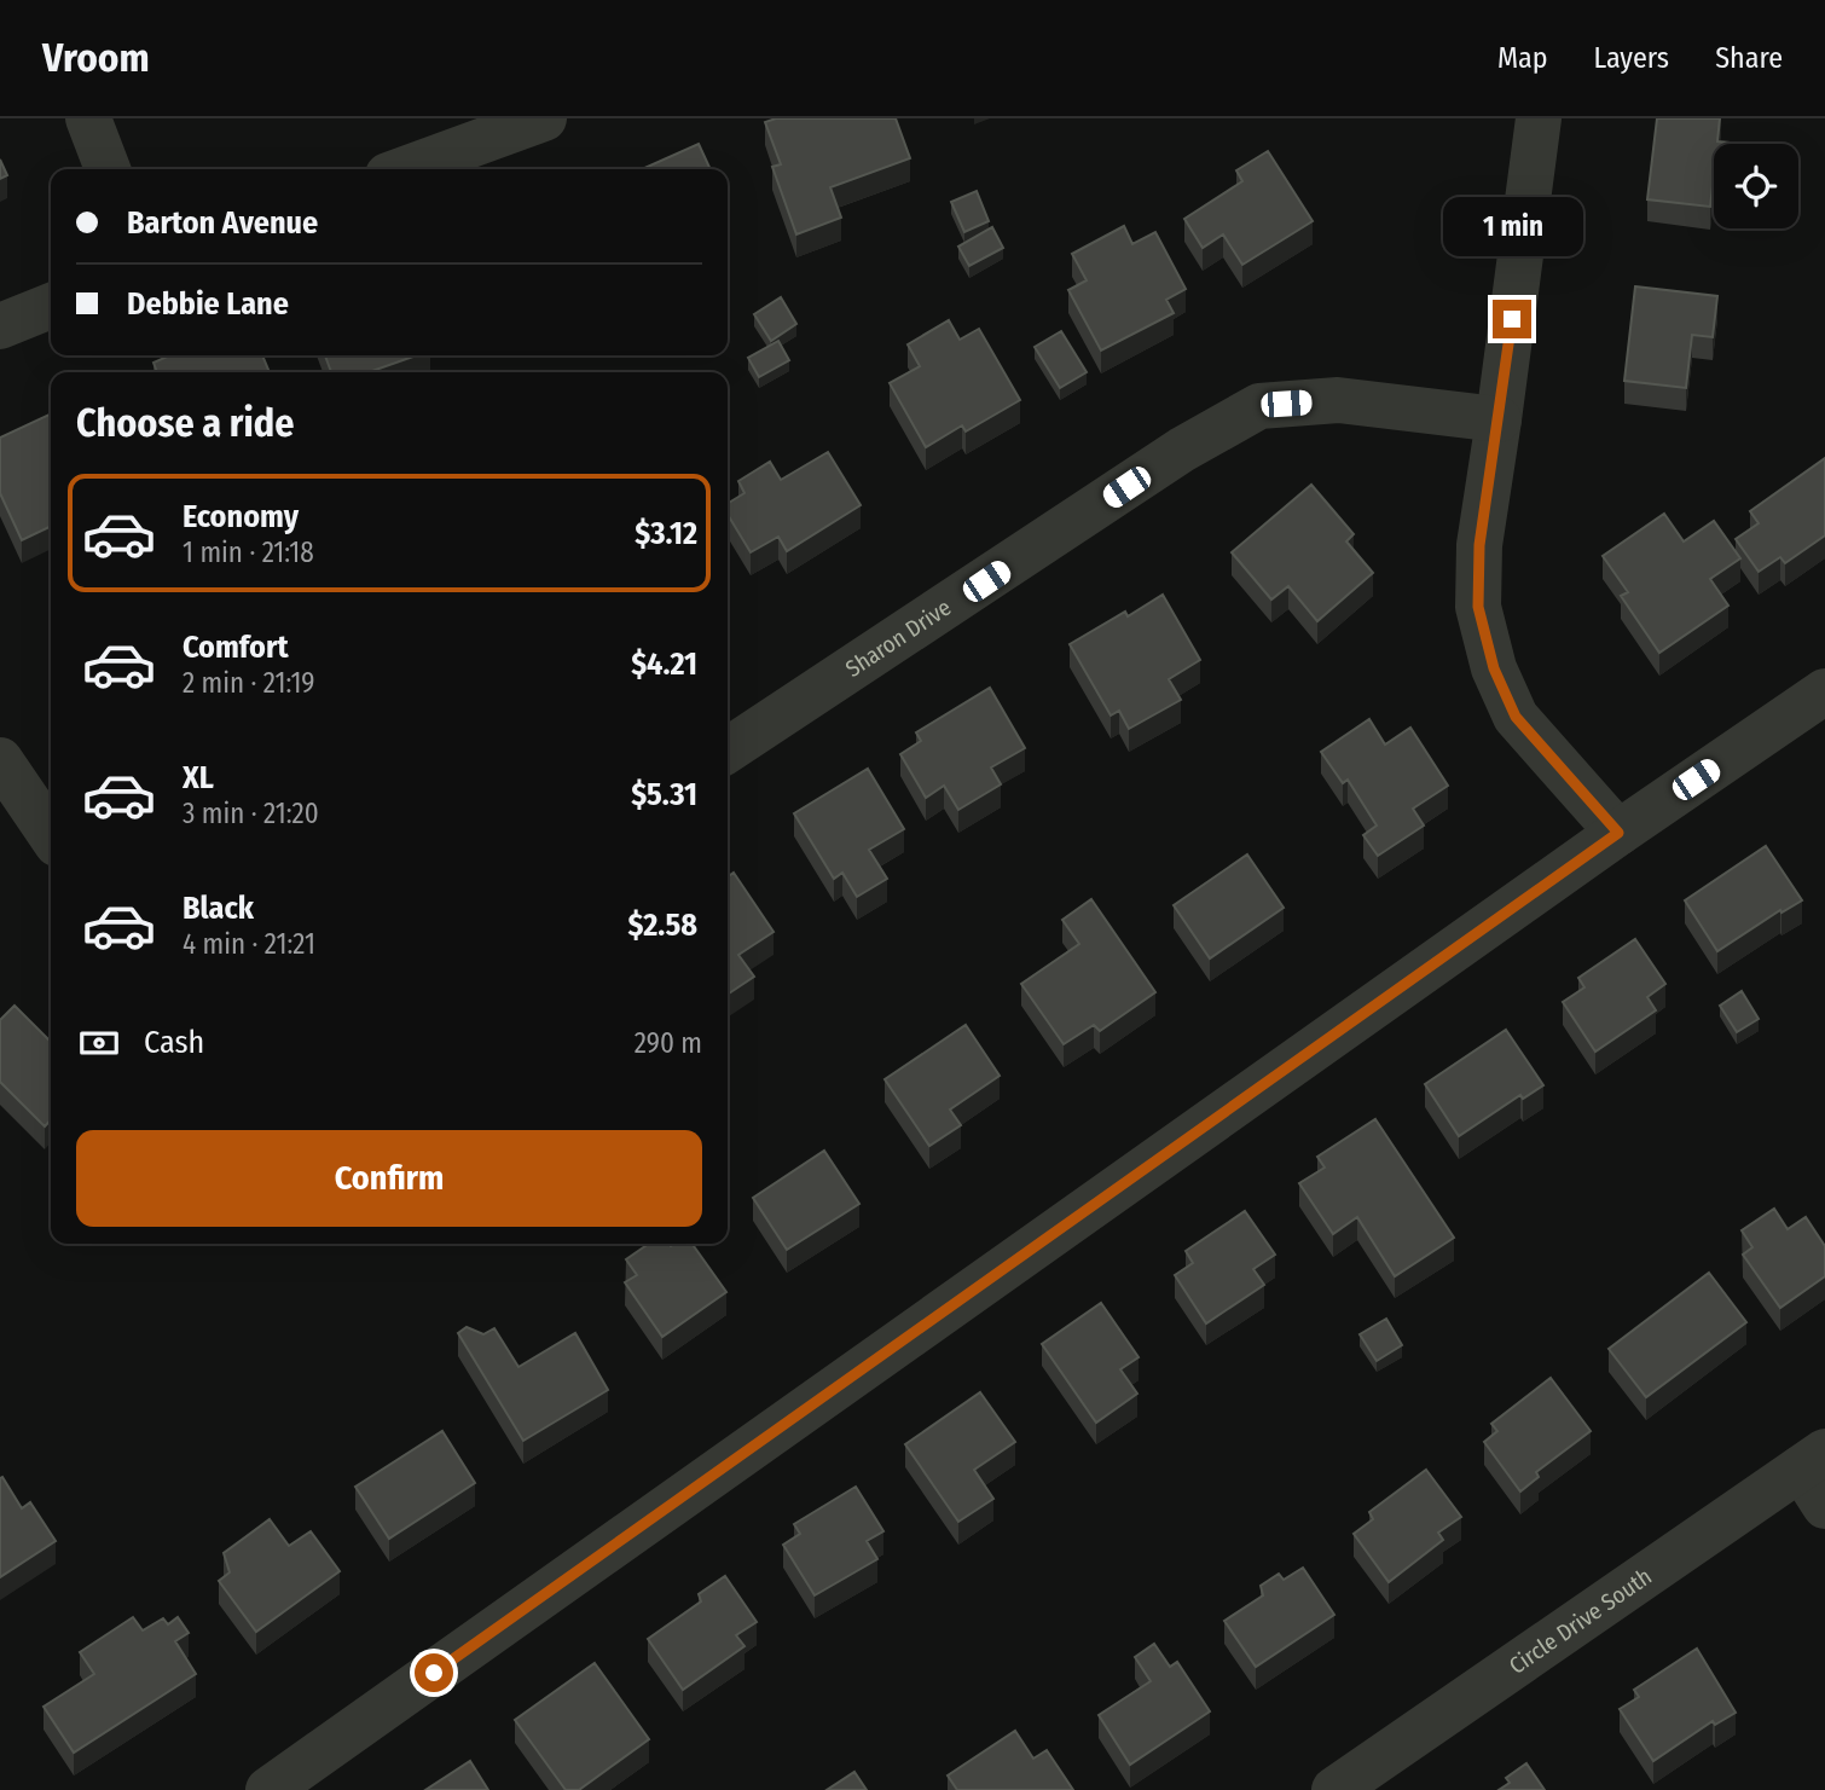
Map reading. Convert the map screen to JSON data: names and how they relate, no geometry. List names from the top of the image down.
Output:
{
  "streets": {
    "street": ["Sharon Drive", "Circle Drive South"]
  },
  "page": {
    "header": "Vroom",
    "nav": ["Map", "Layers", "Share"],
    "banner": ["Barton Avenue", "Debbie Lane"],
    "bubble": "1 min",
    "heading": "Choose a ride",
    "list": [
      {
        "name": "Economy",
        "note": "1 min · 21:18",
        "value": "$3.12"
      },
      {
        "name": "Comfort",
        "note": "2 min · 21:19",
        "value": "$4.21"
      },
      {
        "name": "XL",
        "note": "3 min · 21:20",
        "value": "$5.31"
      },
      {
        "name": "Black",
        "note": "4 min · 21:21",
        "value": "$2.58"
      }
    ],
    "pay": ["Cash", "290 m"],
    "buttons": "Confirm"
  }
}
